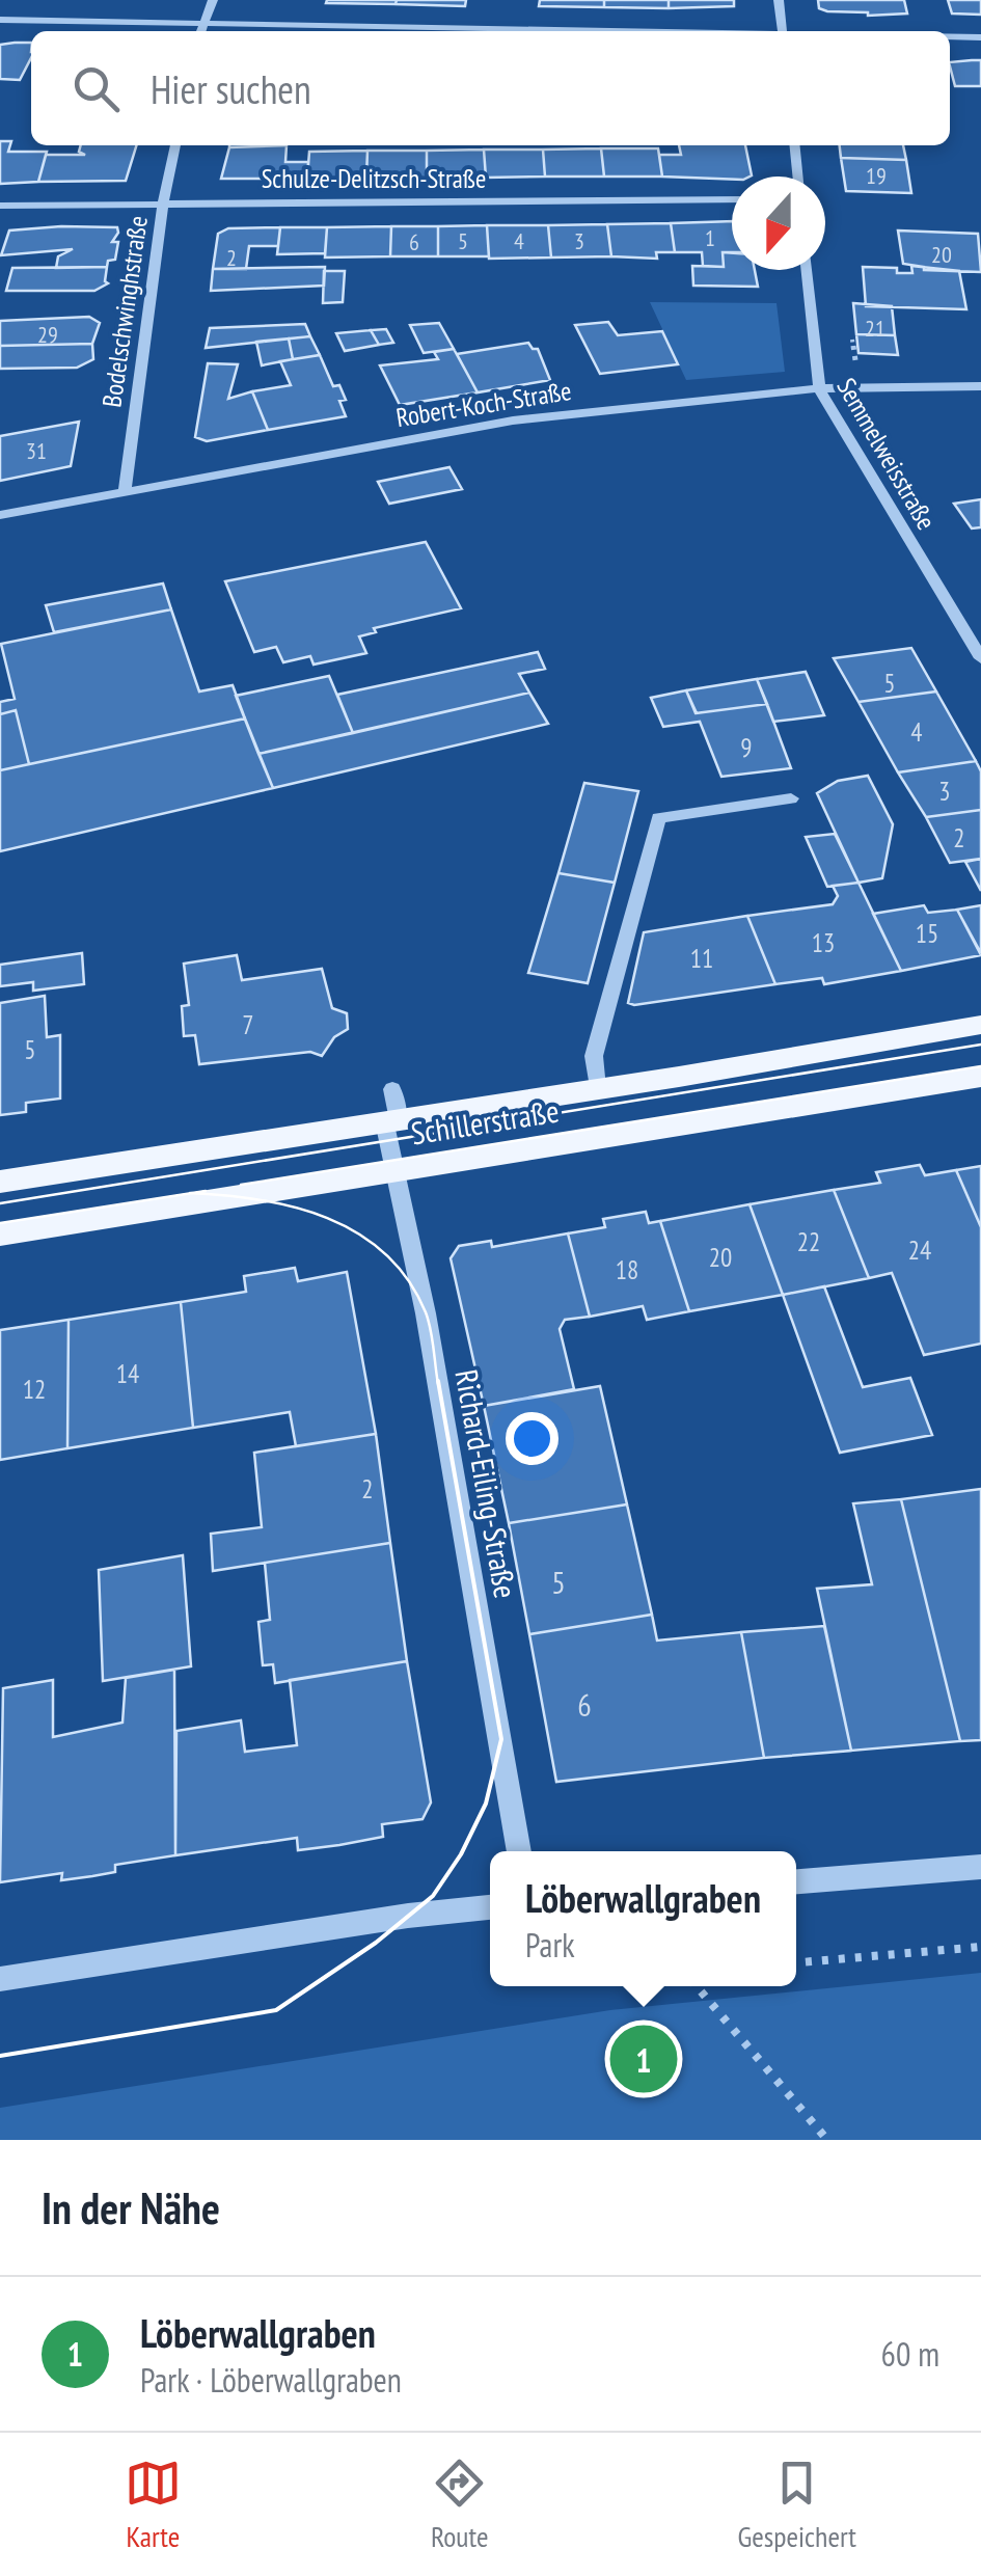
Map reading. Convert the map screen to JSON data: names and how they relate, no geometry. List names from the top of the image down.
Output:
{
  "streets": {
    "main road": ["Schillerstraße"],
    "street": [
      "Schulze-Delitzsch-Straße",
      "Bodelschwinghstraße",
      "Robert-Koch-Straße",
      "Semmelweisstraße",
      "Richard-Eiling-Straße"
    ]
  },
  "crossings": [
    ["Schulze-Delitzsch-Straße", "Bodelschwinghstraße"],
    ["Bodelschwinghstraße", "Robert-Koch-Straße"],
    ["Robert-Koch-Straße", "Semmelweisstraße"],
    ["Schillerstraße", "Richard-Eiling-Straße"]
  ],
  "house_numbers": [
    "19",
    "1",
    "5",
    "4",
    "3",
    "6",
    "20",
    "2",
    "21",
    "29",
    "31",
    "5",
    "4",
    "9",
    "3",
    "2",
    "15",
    "13",
    "11",
    "7",
    "5",
    "22",
    "24",
    "20",
    "18",
    "14",
    "12",
    "2",
    "5",
    "6"
  ],
  "north": "bottom",
  "page": {
    "search": "Hier suchen",
    "popup": ["Löberwallgraben", "Park"],
    "pins": "1",
    "heading": "In der Nähe",
    "list": [
      {
        "mark": "1",
        "name": "Löberwallgraben",
        "note": "Park · Löberwallgraben",
        "value": "60 m"
      }
    ],
    "nav": ["Karte", "Route", "Gespeichert"]
  }
}
